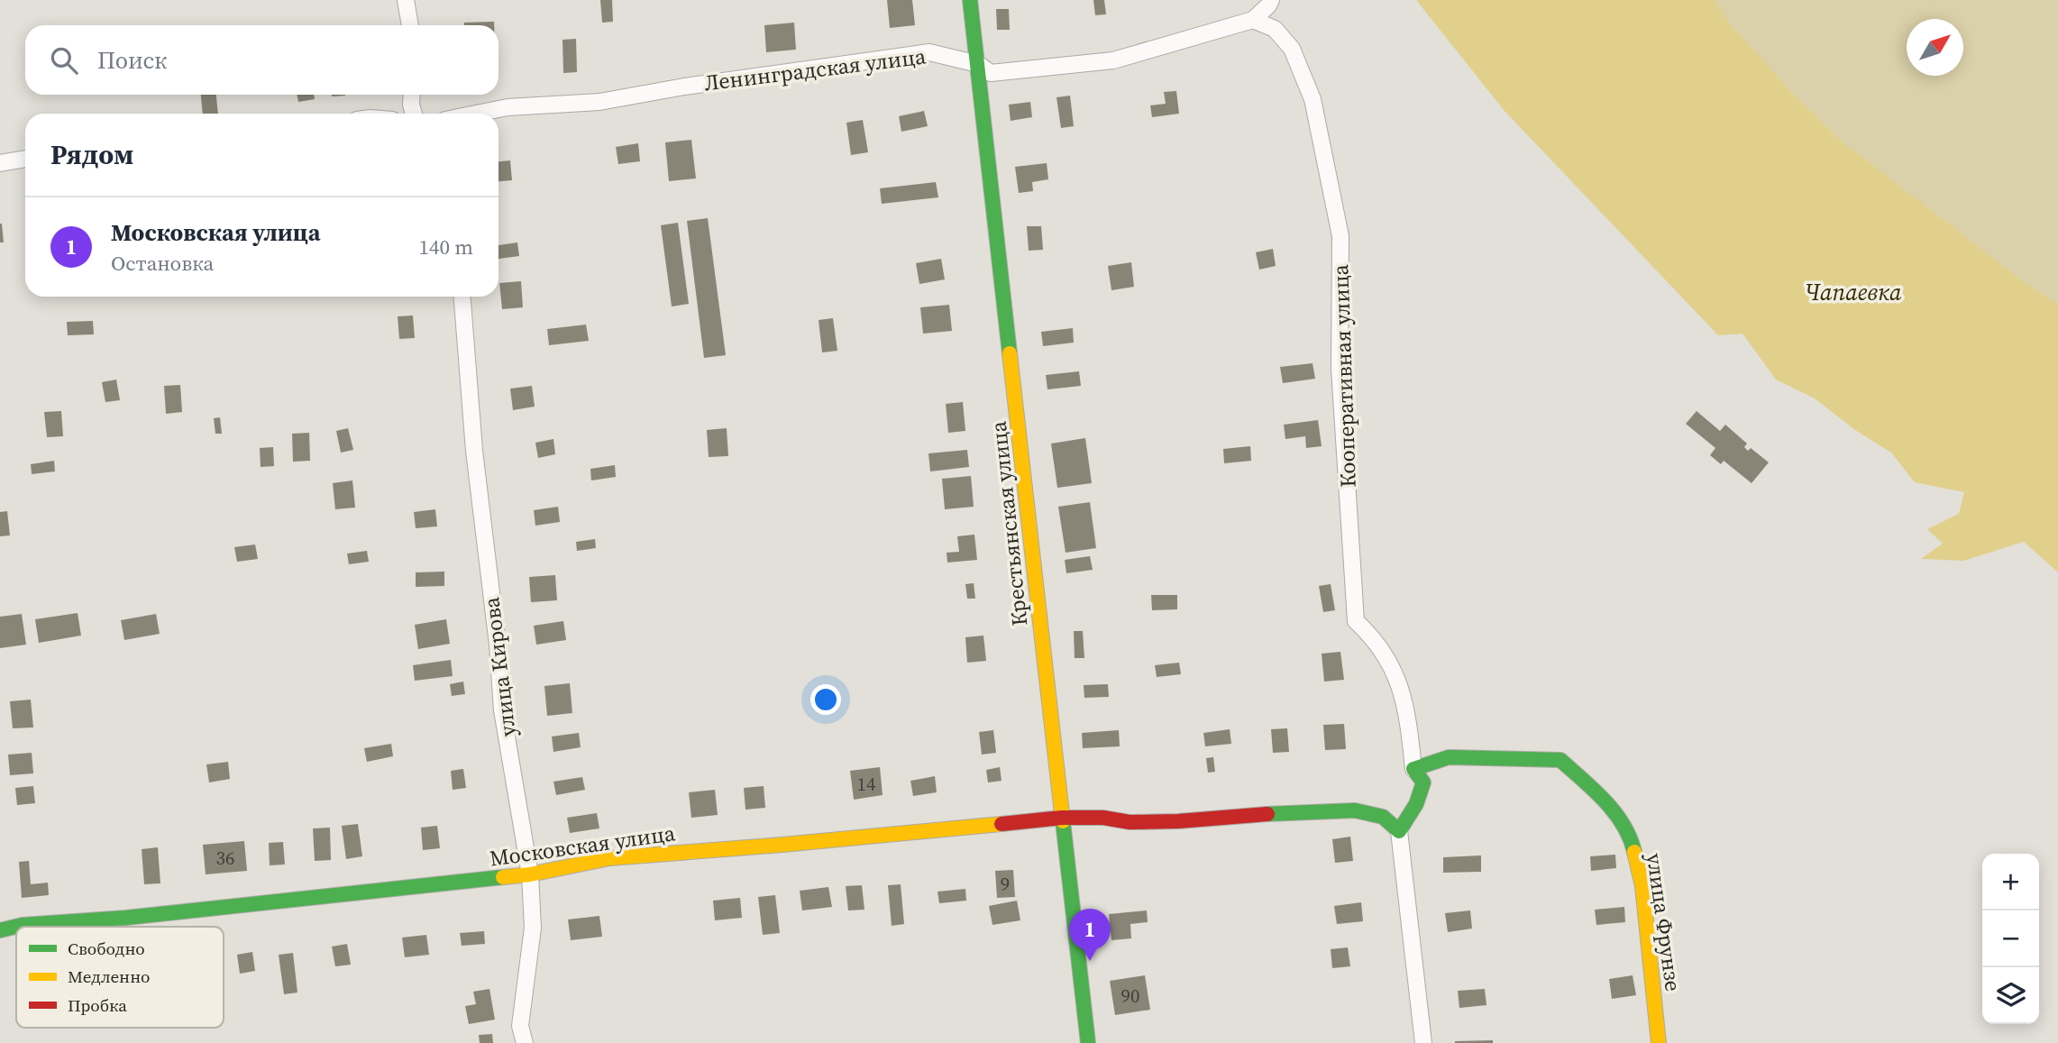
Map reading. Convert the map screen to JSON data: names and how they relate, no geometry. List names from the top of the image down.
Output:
{
  "streets": {
    "street": [
      "Ленинградская улица",
      "Кооперативная улица",
      "Крестьянская улица",
      "улица Кирова",
      "Московская улица",
      "улица Фрунзе"
    ]
  },
  "crossings": [
    ["Ленинградская улица", "Кооперативная улица"],
    ["Ленинградская улица", "Крестьянская улица"],
    ["Кооперативная улица", "улица Фрунзе"],
    ["Крестьянская улица", "Московская улица"],
    ["улица Кирова", "Московская улица"]
  ],
  "water": ["Чапаевка"],
  "house_numbers": [
    "14",
    "36",
    "9",
    "90"
  ],
  "legend": ["Свободно", "Медленно", "Пробка"],
  "north": "top right",
  "page": {
    "search": "Поиск",
    "heading": "Рядом",
    "list": [
      {
        "mark": "1",
        "name": "Московская улица",
        "note": "Остановка",
        "value": "140 m"
      }
    ],
    "map_buttons": ["+", "−"],
    "pins": "1"
  }
}
